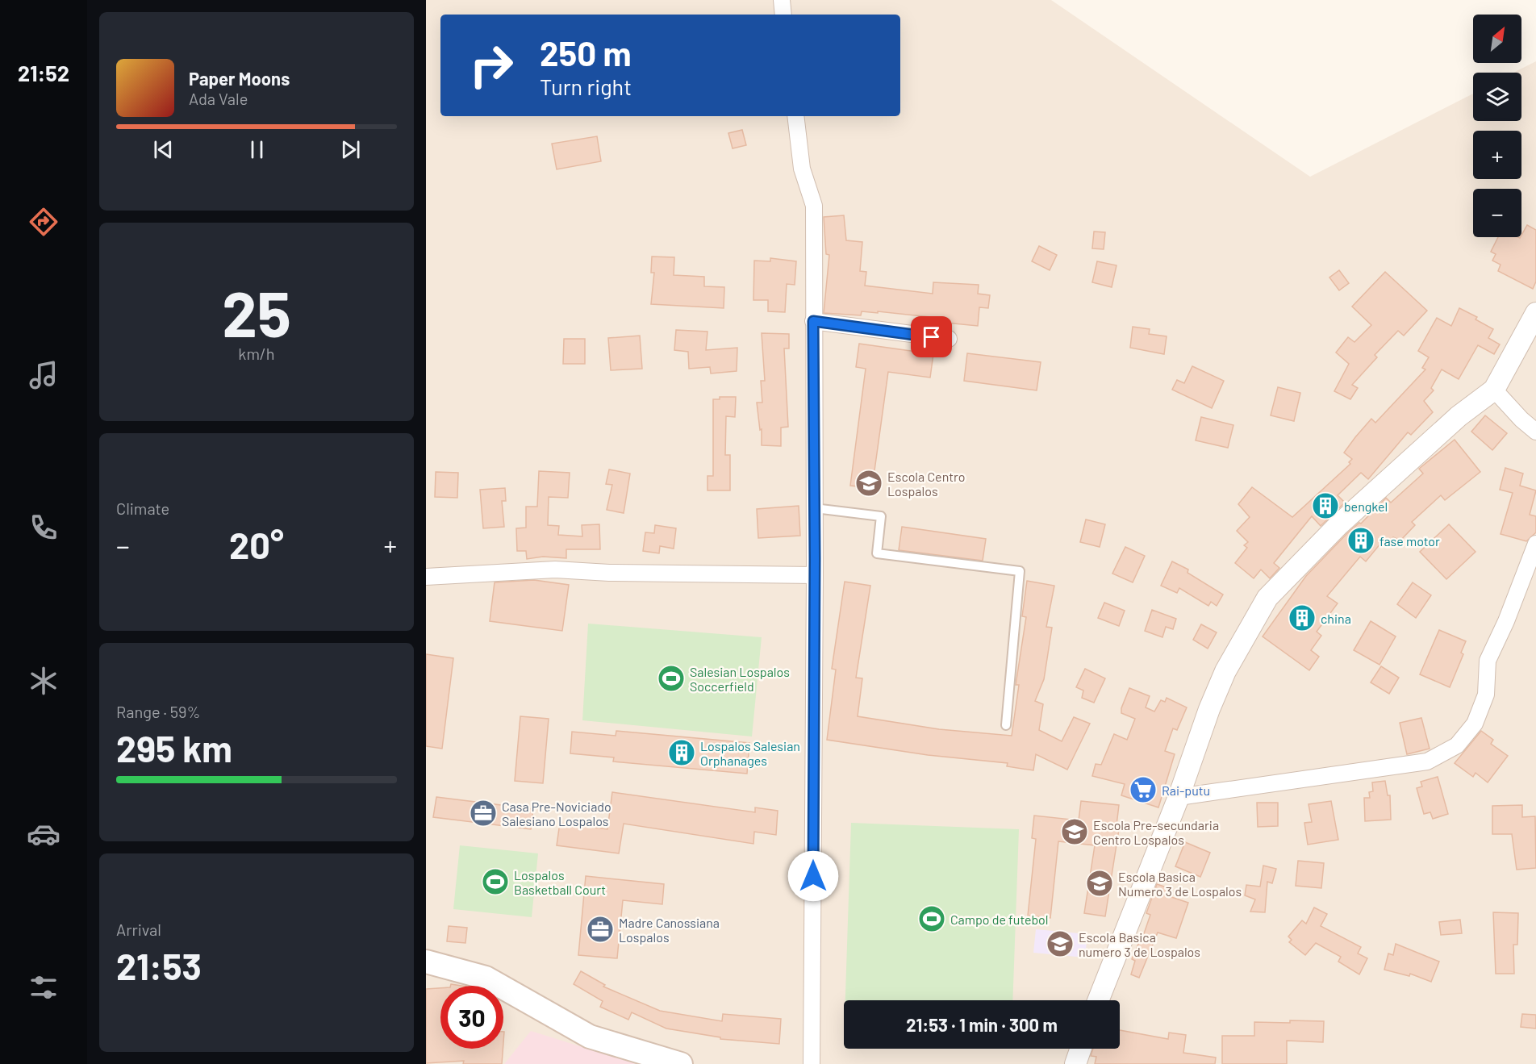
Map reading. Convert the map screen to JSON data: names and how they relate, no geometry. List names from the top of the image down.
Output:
{
  "places": {
    "school or university": [
      "Escola Centro Lospalos",
      "Escola Pre-secundaria Centro Lospalos",
      "Escola Basica Numero 3 de Lospalos",
      "Escola Basica numero 3 de Lospalos"
    ],
    "building": [
      "bengkel",
      "fase motor",
      "china",
      "Lospalos Salesian Orphanages"
    ],
    "sports": ["Salesian Lospalos Soccerfield", "Lospalos Basketball Court", "Campo de futebol"],
    "supermarket": ["Rai-putu"],
    "office": ["Casa Pre-Noviciado Salesiano Lospalos", "Madre Canossiana Lospalos"]
  },
  "north": "top right",
  "page": {
    "tabs": "21:52",
    "map_buttons": ["+", "−"],
    "turn": ["250 m", "Turn right"],
    "song": ["Paper Moons", "Ada Vale"],
    "tile": [
      ["25", "km/h"],
      "Climate",
      ["Range · 59%", "295 km"],
      ["Arrival", "21:53"]
    ],
    "heat": ["−", "20°", "+"],
    "limit": "30",
    "trip": "21:53 · 1 min · 300 m"
  }
}
